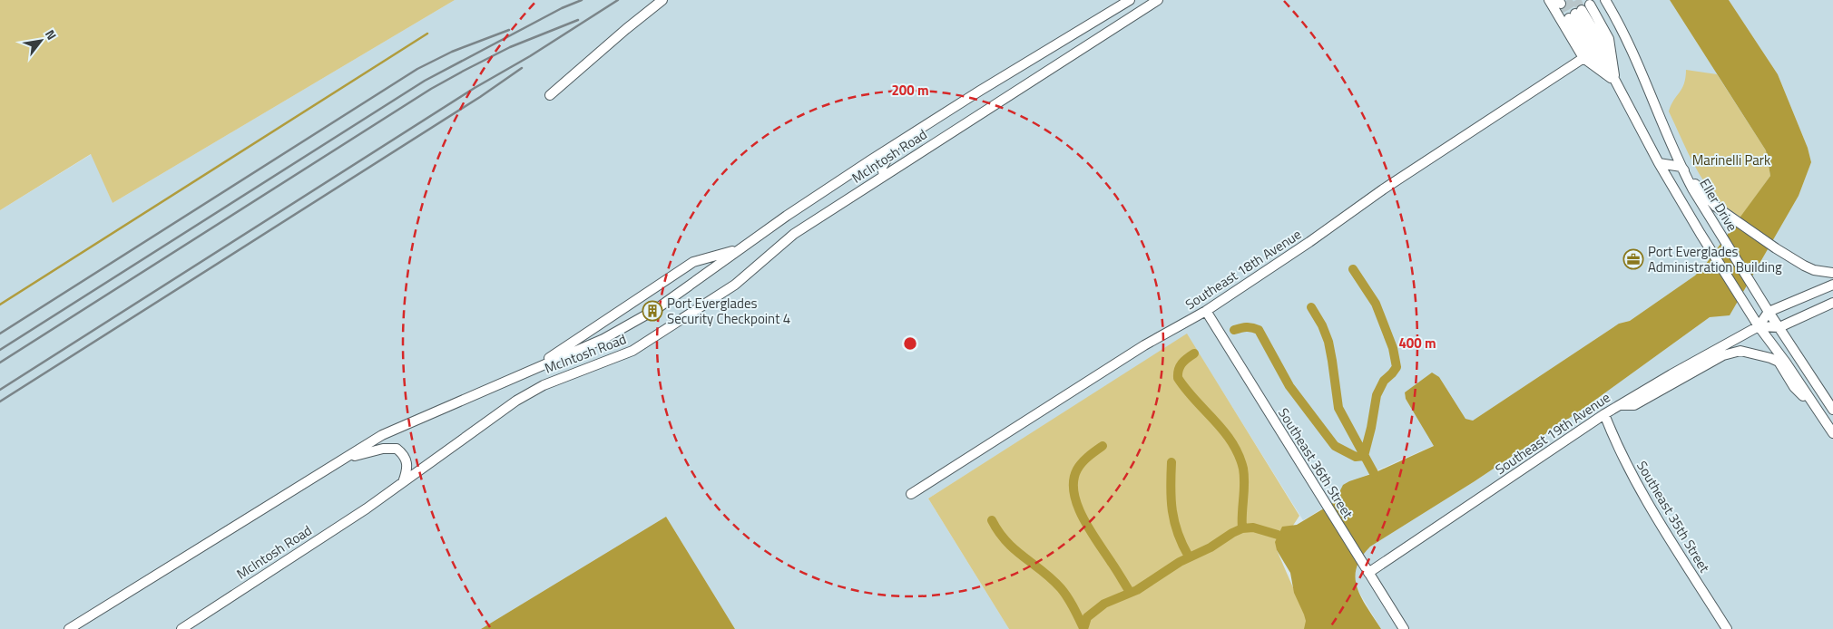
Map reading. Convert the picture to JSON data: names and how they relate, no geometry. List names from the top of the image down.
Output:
{
  "streets": {
    "street": [
      "McIntosh Road",
      "Eller Drive",
      "Southeast 18th Avenue",
      "Southeast 19th Avenue",
      "Southeast 36th Street",
      "Southeast 35th Street"
    ]
  },
  "crossings": [
    ["Eller Drive", "Southeast 19th Avenue"],
    ["Southeast 18th Avenue", "Southeast 36th Street"],
    ["Southeast 19th Avenue", "Southeast 36th Street"],
    ["Southeast 19th Avenue", "Southeast 35th Street"]
  ],
  "parks": ["Marinelli Park"],
  "places": {
    "office": ["Port Everglades Administration Building"],
    "building": ["Port Everglades Security Checkpoint 4"]
  },
  "north": "top right",
  "rings": ["200 m", "400 m"]
}
